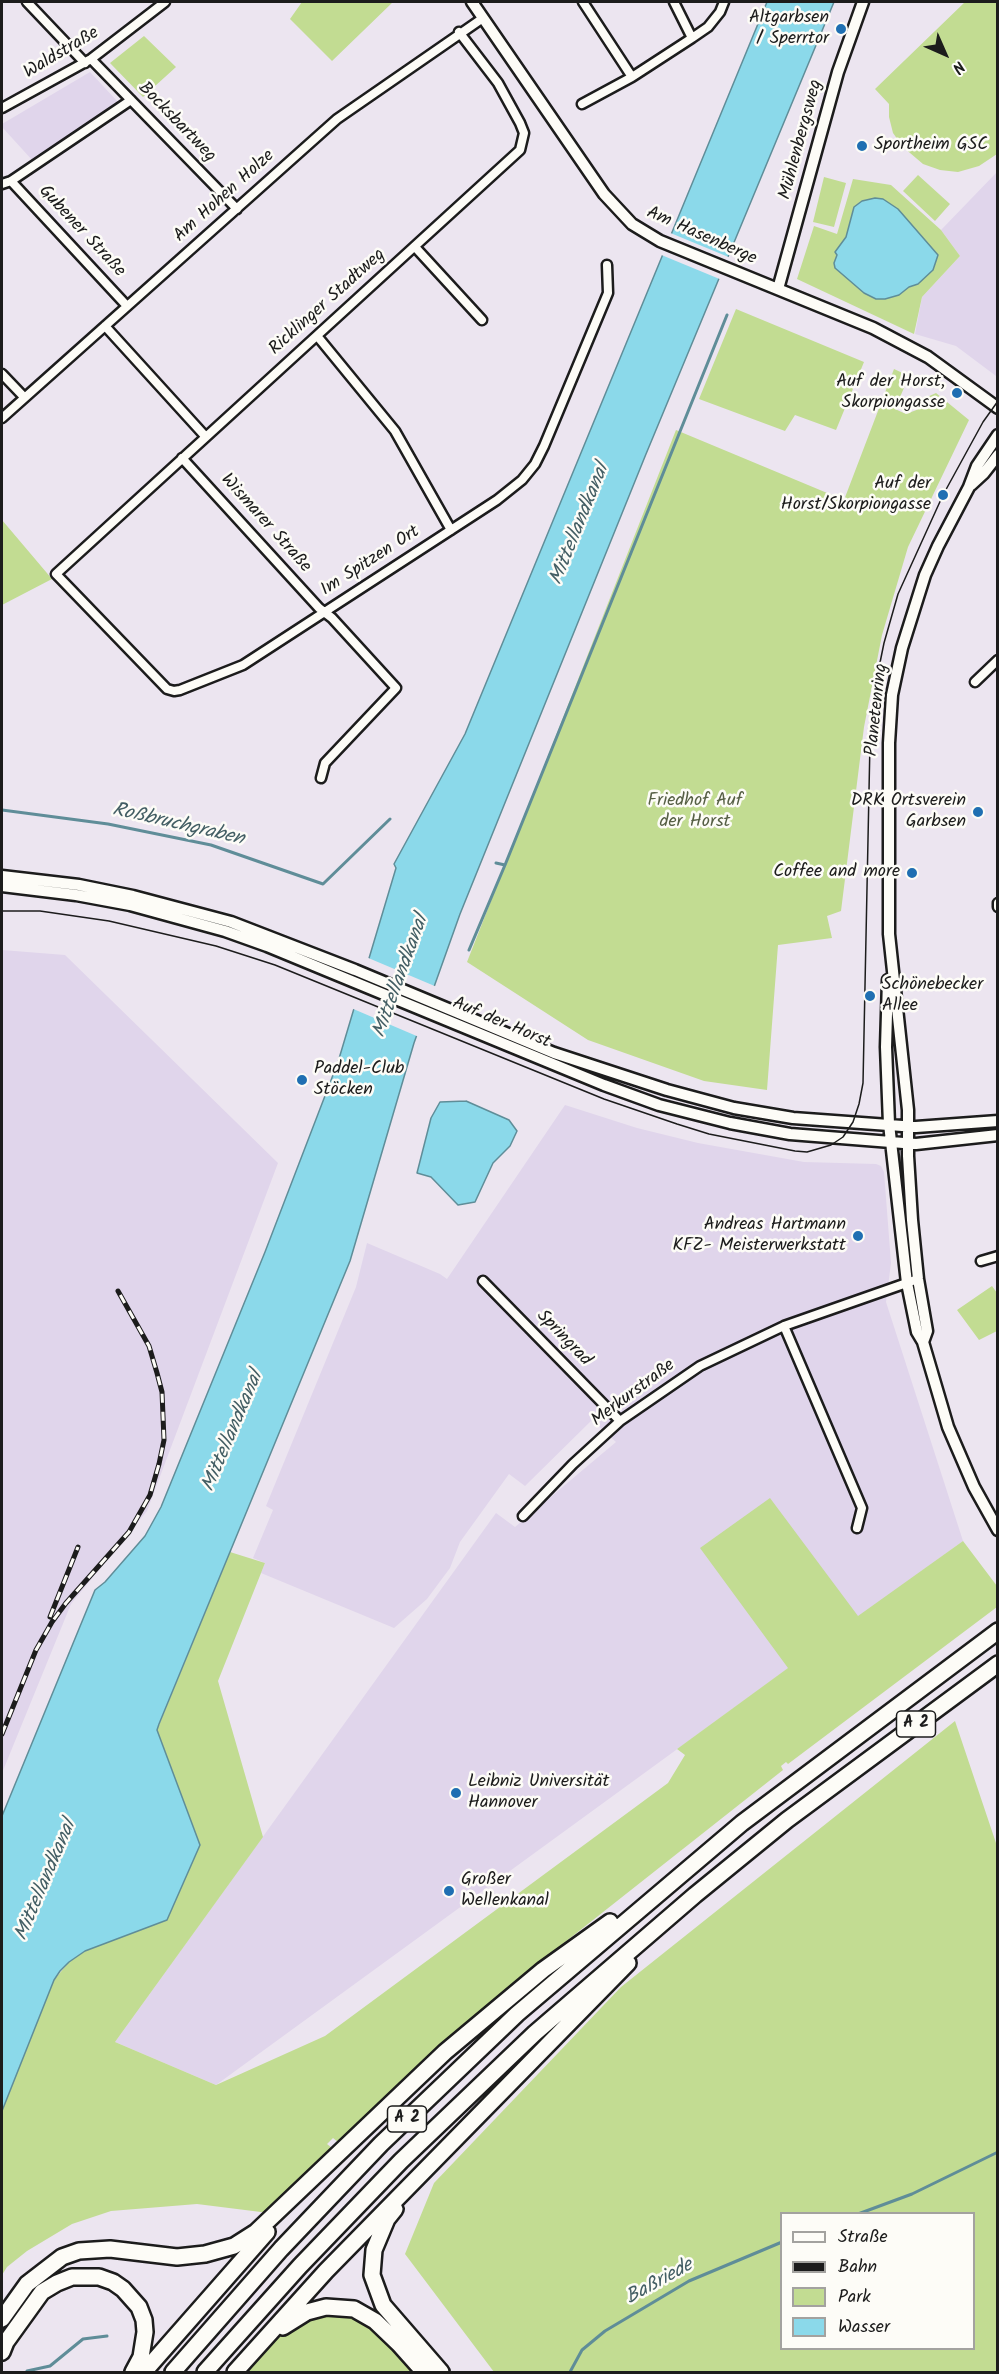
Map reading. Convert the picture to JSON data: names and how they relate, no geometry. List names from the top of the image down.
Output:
{
  "streets": {
    "highway": ["A 2"],
    "street": [
      "Waldstraße",
      "Bocksbartweg",
      "Mühlenbergsweg",
      "Am Hohen Holze",
      "Gubener Straße",
      "Am Hasenberge",
      "Ricklinger Stadtweg",
      "Wismarer Straße",
      "Im Spitzen Ort",
      "Planetenring",
      "Auf der Horst",
      "Springrad",
      "Merkurstraße"
    ]
  },
  "crossings": [
    ["Waldstraße", "Bocksbartweg"],
    ["Bocksbartweg", "Am Hohen Holze"],
    ["Mühlenbergsweg", "Am Hasenberge"],
    ["Am Hohen Holze", "Gubener Straße"],
    ["Am Hohen Holze", "Am Hasenberge"],
    ["Am Hohen Holze", "Ricklinger Stadtweg"],
    ["Ricklinger Stadtweg", "Wismarer Straße"],
    ["Ricklinger Stadtweg", "Im Spitzen Ort"],
    ["Wismarer Straße", "Im Spitzen Ort"],
    ["Planetenring", "Auf der Horst"],
    ["Springrad", "Merkurstraße"]
  ],
  "water": ["Mittellandkanal", "Roßbruchgraben", "Baßriede"],
  "parks": ["Friedhof Auf der Horst"],
  "places": [
    "Altgarbsen / Sperrtor",
    "Sportheim GSC",
    "Auf der Horst, Skorpiongasse",
    "Auf der Horst/Skorpiongasse",
    "DRK Ortsverein Garbsen",
    "Coffee and more",
    "Schönebecker Allee",
    "Paddel-Club Stöcken",
    "Andreas Hartmann KFZ- Meisterwerkstatt",
    "Leibniz Universität Hannover",
    "Großer Wellenkanal"
  ],
  "legend": [
    "Straße",
    "Bahn",
    "Park",
    "Wasser"
  ],
  "north": "bottom right"
}
